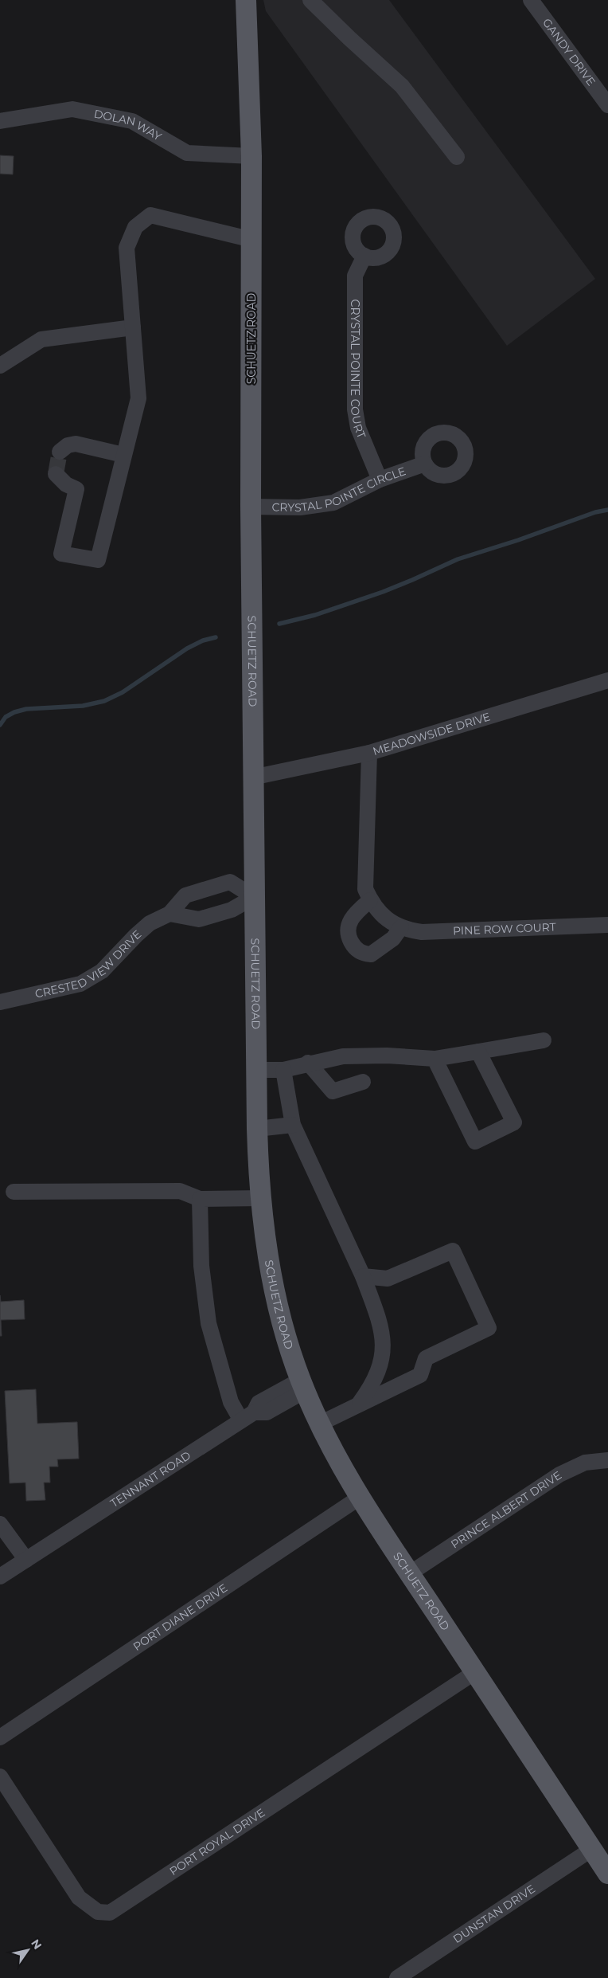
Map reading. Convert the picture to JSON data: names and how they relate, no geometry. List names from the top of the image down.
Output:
{
  "streets": {
    "main road": ["SCHUETZ ROAD"],
    "street": [
      "GANDY DRIVE",
      "DOLAN WAY",
      "CRYSTAL POINTE COURT",
      "CRYSTAL POINTE CIRCLE",
      "MEADOWSIDE DRIVE",
      "PINE ROW COURT",
      "CRESTED VIEW DRIVE",
      "TENNANT ROAD",
      "PRINCE ALBERT DRIVE",
      "PORT DIANE DRIVE",
      "PORT ROYAL DRIVE",
      "DUNSTAN DRIVE"
    ]
  },
  "crossings": [
    ["DOLAN WAY", "SCHUETZ ROAD"],
    ["SCHUETZ ROAD", "CRYSTAL POINTE CIRCLE"],
    ["SCHUETZ ROAD", "MEADOWSIDE DRIVE"],
    ["SCHUETZ ROAD", "CRESTED VIEW DRIVE"],
    ["SCHUETZ ROAD", "TENNANT ROAD"],
    ["SCHUETZ ROAD", "PRINCE ALBERT DRIVE"],
    ["SCHUETZ ROAD", "PORT DIANE DRIVE"],
    ["SCHUETZ ROAD", "PORT ROYAL DRIVE"],
    ["SCHUETZ ROAD", "DUNSTAN DRIVE"],
    ["CRYSTAL POINTE COURT", "CRYSTAL POINTE CIRCLE"],
    ["MEADOWSIDE DRIVE", "PINE ROW COURT"]
  ],
  "north": "top right"
}
